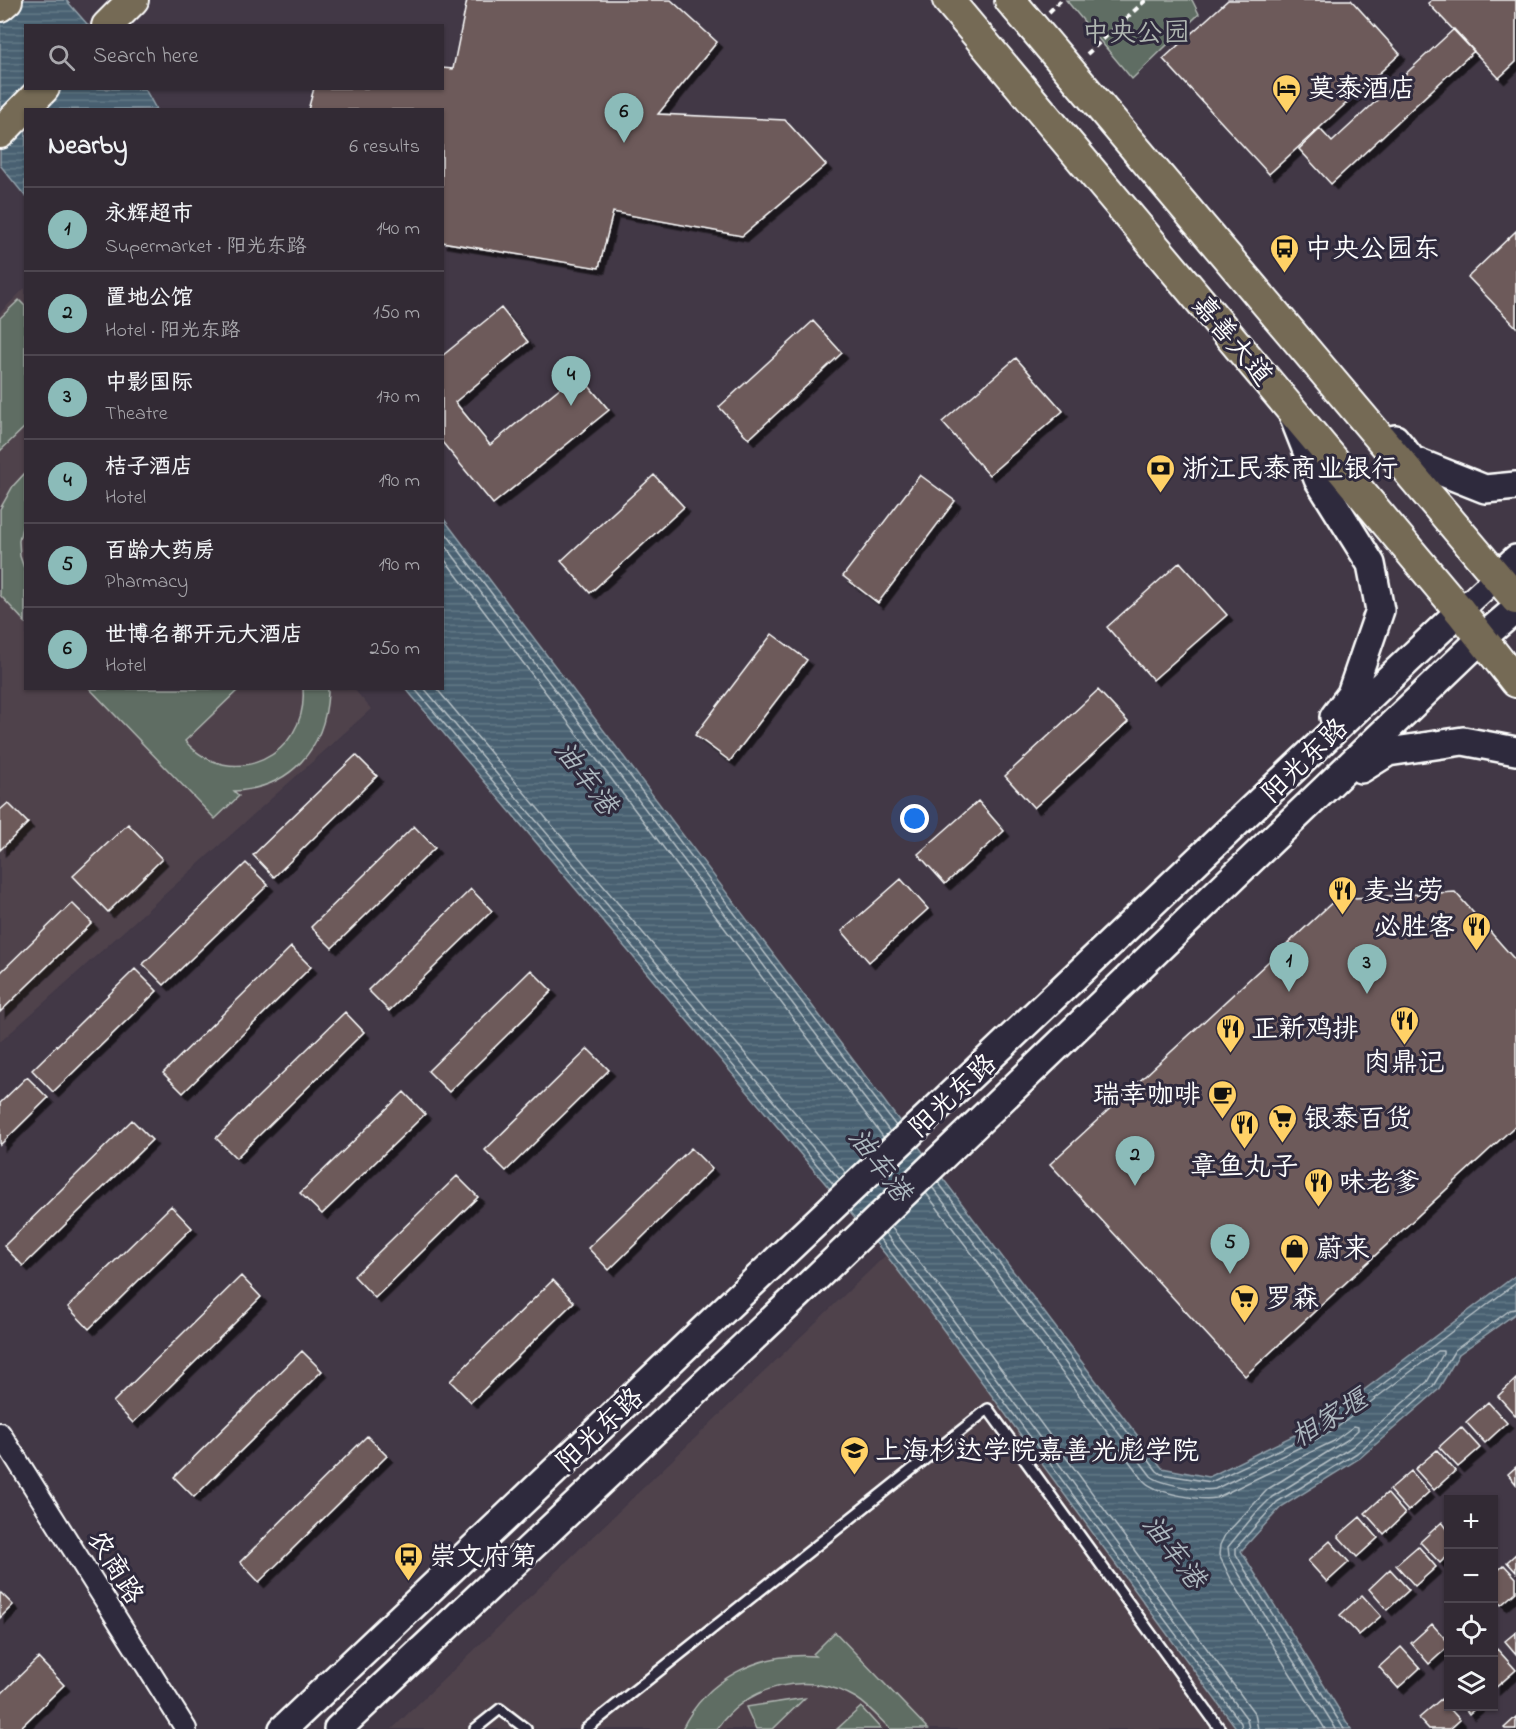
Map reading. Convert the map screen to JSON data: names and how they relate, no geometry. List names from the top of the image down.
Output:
{
  "streets": {
    "main road": ["嘉善大道", "阳光东路"],
    "street": ["农商路"]
  },
  "crossings": [
    ["嘉善大道", "阳光东路"]
  ],
  "water": ["油车港", "相家堰"],
  "parks": ["中央公园"],
  "places": {
    "hotel": ["莫泰酒店"],
    "bus stop": ["中央公园东", "崇文府第"],
    "bank": ["浙江民泰商业银行"],
    "restaurant": [
      "麦当劳",
      "必胜客",
      "肉鼎记",
      "正新鸡排",
      "章鱼丸子",
      "味老爹"
    ],
    "cafe": ["瑞幸咖啡"],
    "supermarket": ["银泰百货", "罗森"],
    "shop": ["蔚来"],
    "school or university": ["上海杉达学院嘉善光彪学院"]
  },
  "page": {
    "search": "Search here",
    "pins": [
      "6",
      "4",
      "1",
      "3",
      "2",
      "5"
    ],
    "heading": ["Nearby", "6 results"],
    "list": [
      {
        "mark": "1",
        "name": "永辉超市",
        "note": "Supermarket · 阳光东路",
        "value": "140 m"
      },
      {
        "mark": "2",
        "name": "置地公馆",
        "note": "Hotel · 阳光东路",
        "value": "150 m"
      },
      {
        "mark": "3",
        "name": "中影国际",
        "note": "Theatre",
        "value": "170 m"
      },
      {
        "mark": "4",
        "name": "桔子酒店",
        "note": "Hotel",
        "value": "190 m"
      },
      {
        "mark": "5",
        "name": "百龄大药房",
        "note": "Pharmacy",
        "value": "190 m"
      },
      {
        "mark": "6",
        "name": "世博名都开元大酒店",
        "note": "Hotel",
        "value": "250 m"
      }
    ],
    "map_buttons": ["+", "−"]
  }
}
